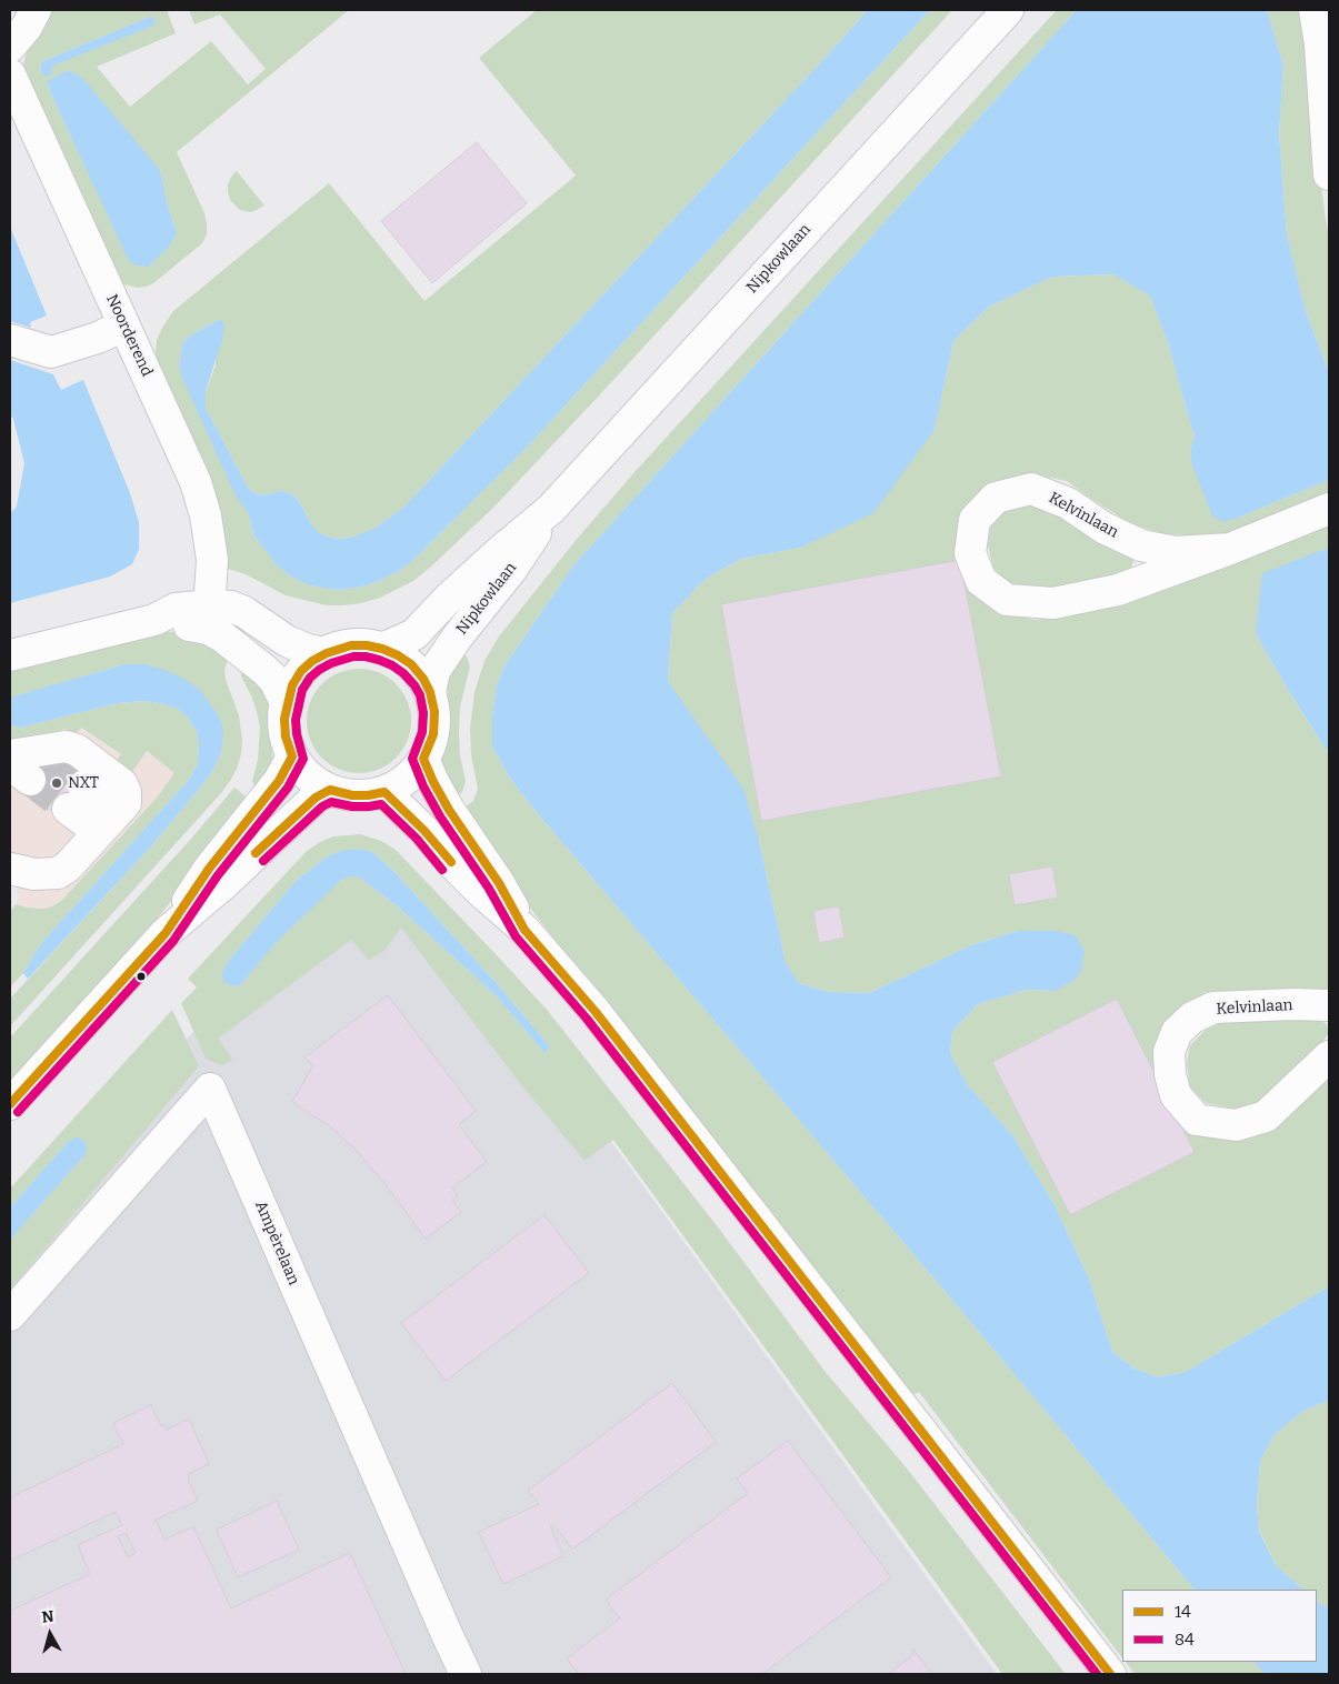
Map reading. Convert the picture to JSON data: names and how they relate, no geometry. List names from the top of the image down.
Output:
{
  "streets": {
    "street": [
      "Nipkowlaan",
      "Noorderend",
      "Kelvinlaan",
      "Ampèrelaan"
    ]
  },
  "places": ["NXT"],
  "lines": ["transit line 14", "transit line 84"],
  "legend": ["14", "84"],
  "north": "top"
}
